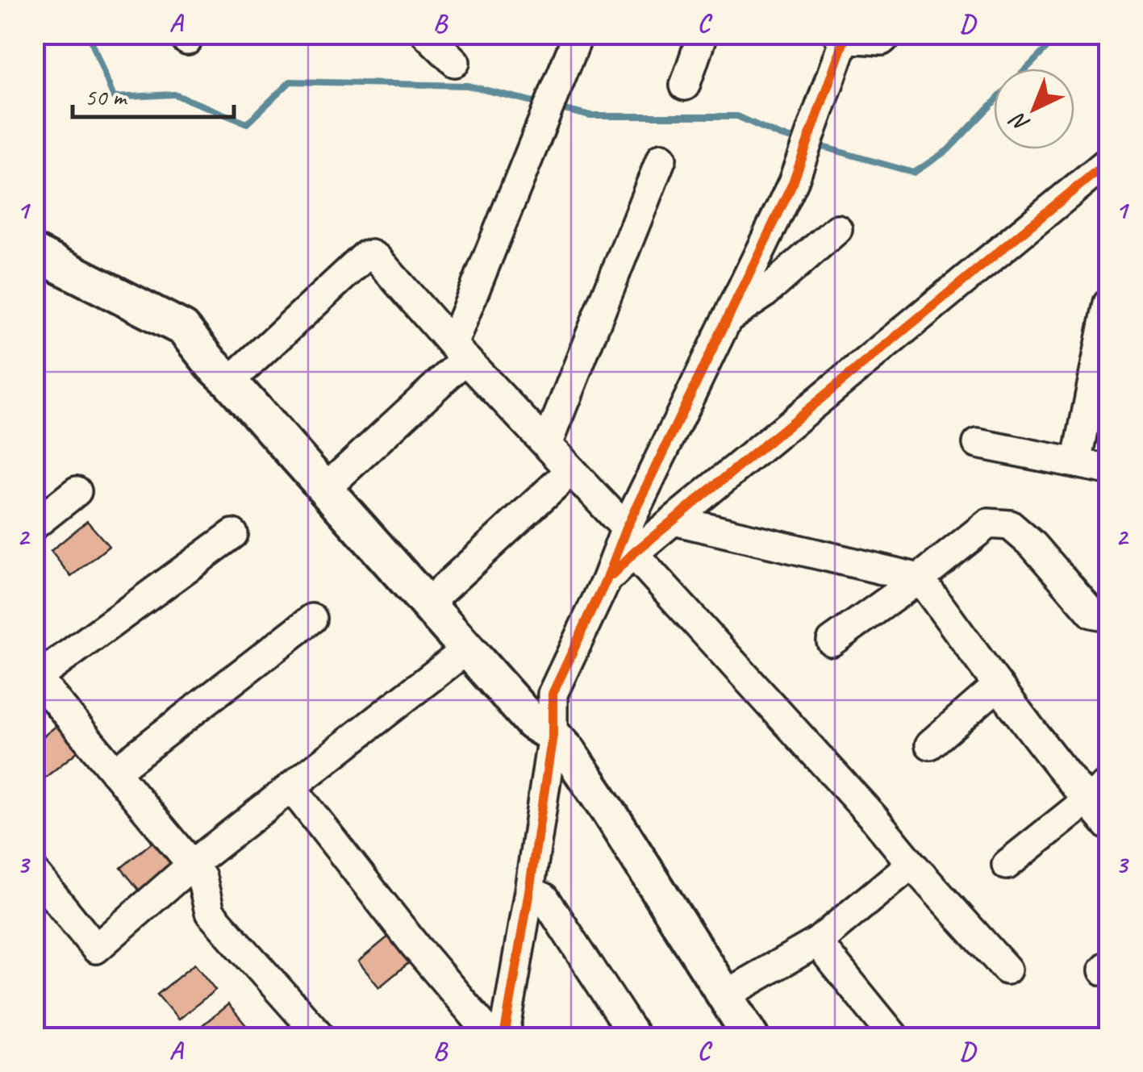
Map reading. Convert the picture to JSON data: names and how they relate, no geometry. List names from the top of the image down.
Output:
{
  "scale_bar": "50 m",
  "north": "bottom left",
  "grid": {
    "columns": [
      "A",
      "B",
      "C",
      "D"
    ],
    "rows": ["1", "2", "3"]
  }
}
